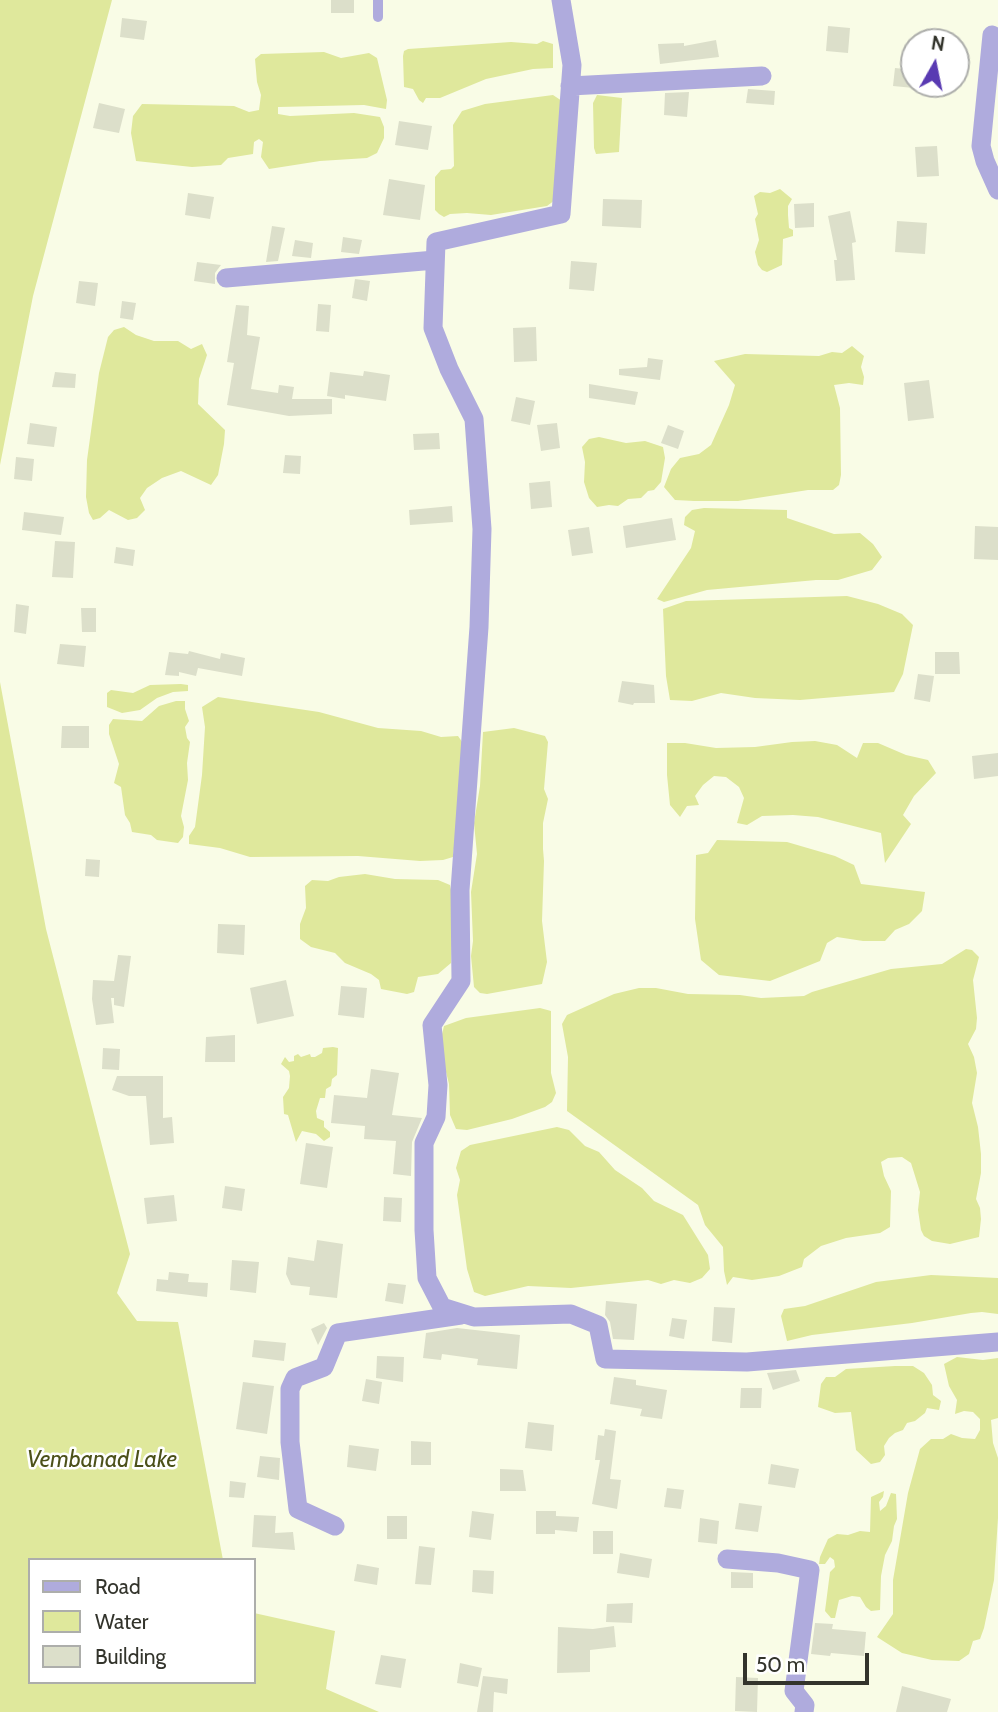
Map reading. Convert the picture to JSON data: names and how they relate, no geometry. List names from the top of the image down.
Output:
{
  "water": ["Vembanad Lake"],
  "legend": ["Road", "Water", "Building"],
  "scale_bar": "50 m",
  "north": "top"
}
